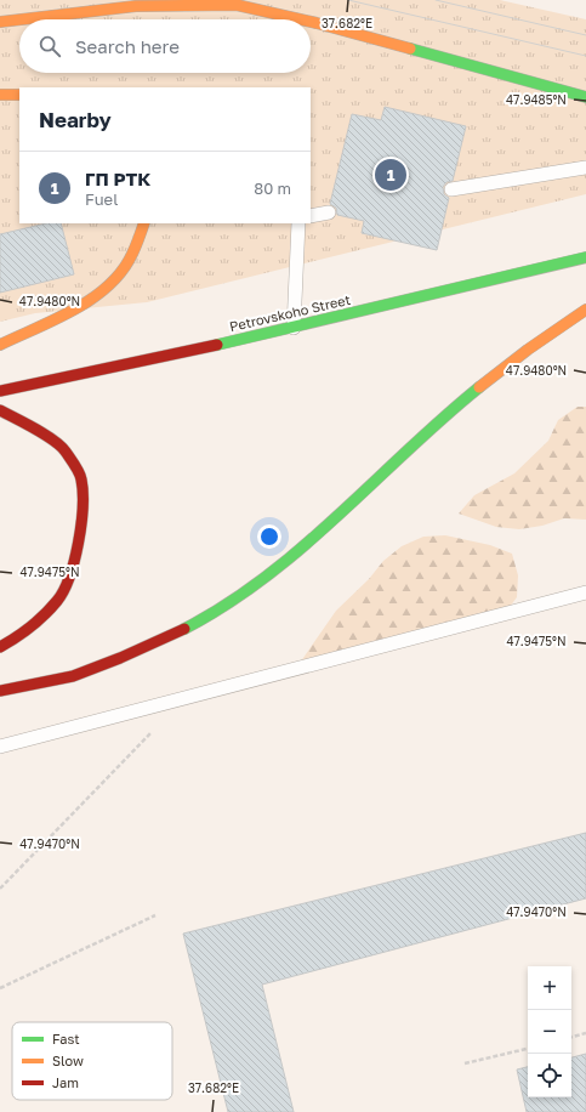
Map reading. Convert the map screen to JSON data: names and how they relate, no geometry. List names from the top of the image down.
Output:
{
  "streets": {
    "main road": ["Petrovskoho Street"]
  },
  "legend": ["Fast", "Slow", "Jam"],
  "page": {
    "search": "Search here",
    "heading": "Nearby",
    "list": [
      {
        "mark": "1",
        "name": "ГП РТК",
        "note": "Fuel",
        "value": "80 m"
      }
    ],
    "pins": "1",
    "map_buttons": ["+", "−"]
  },
  "coordinates": [
    "37.682°E",
    "47.9485°N",
    "47.9480°N",
    "47.9475°N",
    "47.9470°N"
  ]
}
